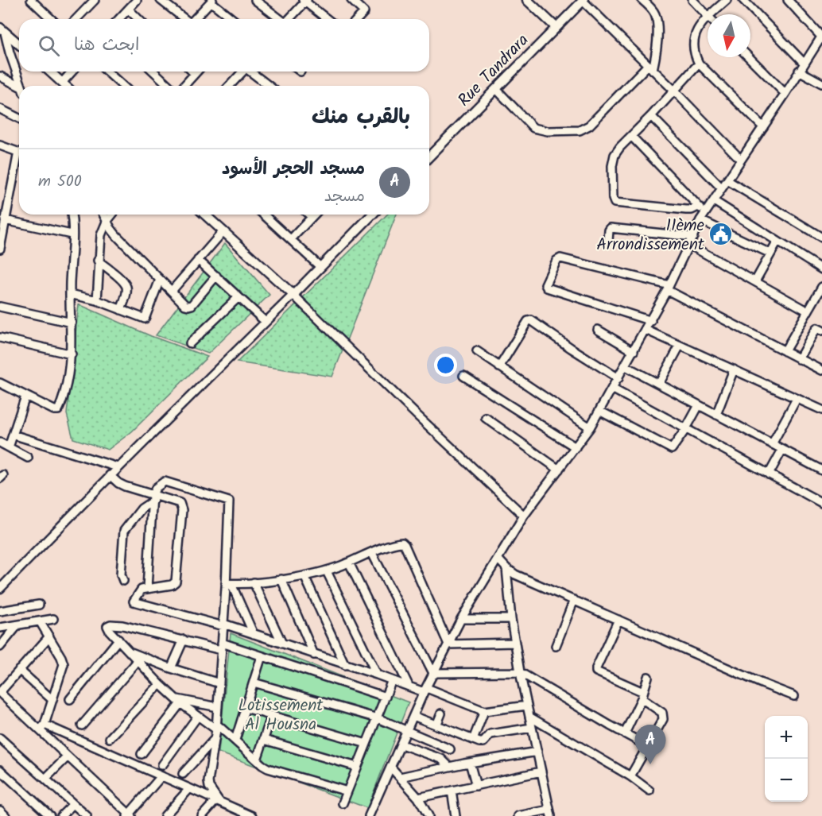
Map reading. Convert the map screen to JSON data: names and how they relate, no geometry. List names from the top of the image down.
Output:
{
  "streets": {
    "street": ["Rue Tandrara"]
  },
  "parks": ["Lotissement Al Housna"],
  "places": {
    "public building": ["11ème Arrondissement"]
  },
  "north": "bottom",
  "page": {
    "search": "ابحث هنا",
    "heading": "بالقرب منك",
    "list": [
      {
        "mark": "A",
        "name": "مسجد الحجر الأسود",
        "note": "مسجد",
        "value": "500 m"
      }
    ],
    "map_buttons": ["+", "−"],
    "pins": "A"
  }
}
